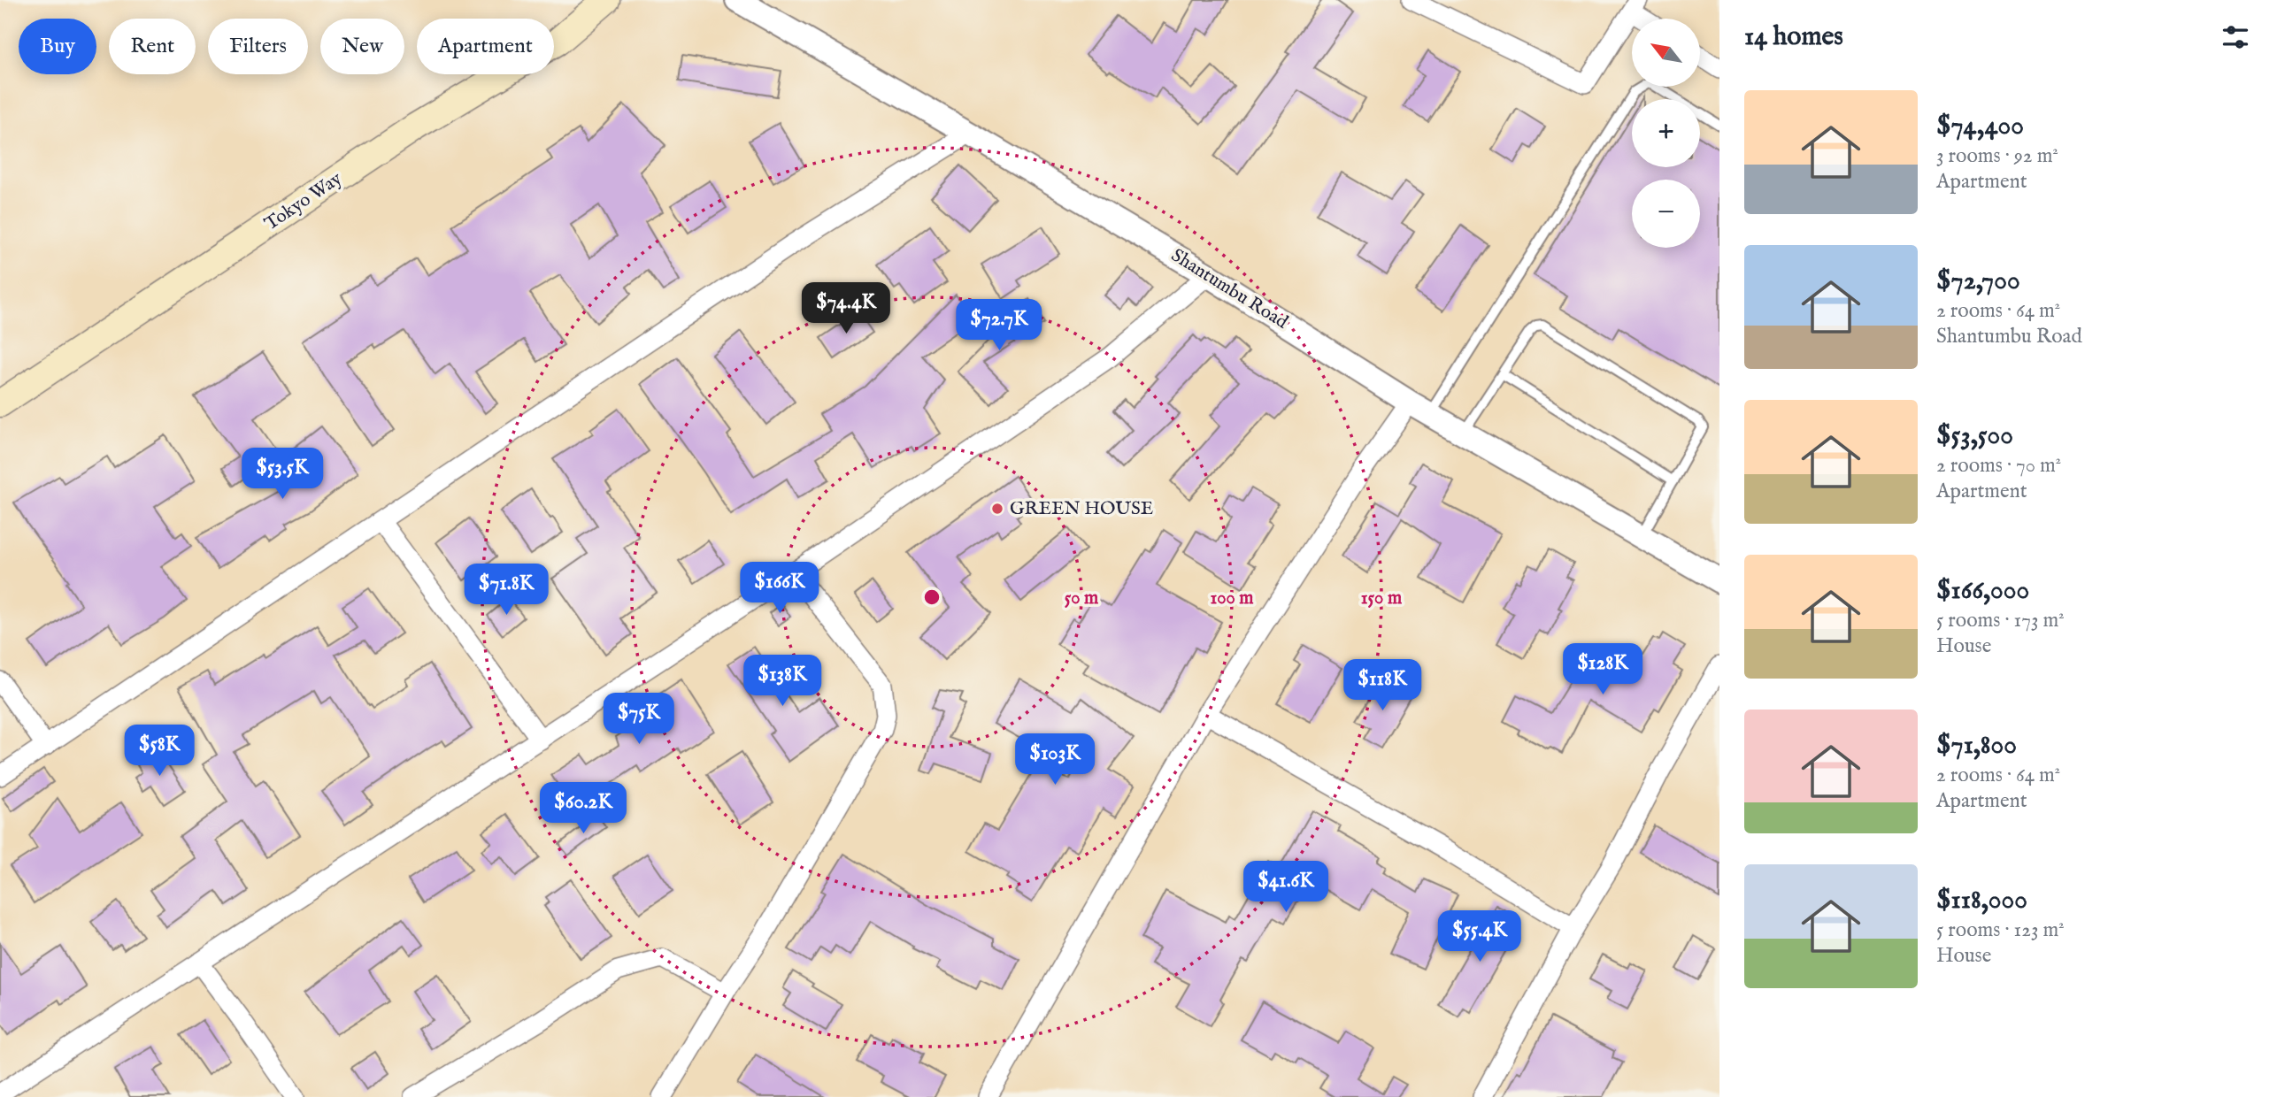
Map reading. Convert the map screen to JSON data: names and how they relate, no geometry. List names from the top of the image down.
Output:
{
  "streets": {
    "main road": ["Tokyo Way"],
    "street": ["Shantumbu Road"]
  },
  "places": ["GREEN HOUSE"],
  "north": "top left",
  "page": {
    "heading": "14 homes",
    "map_buttons": ["+", "−"],
    "chip": [
      "Buy",
      "Rent",
      "Filters",
      "New",
      "Apartment"
    ],
    "list": [
      {
        "name": "$74,400",
        "note": "3 rooms · 92 m² · Apartment"
      },
      {
        "name": "$72,700",
        "note": "2 rooms · 64 m² · Shantumbu Road"
      },
      {
        "name": "$53,500",
        "note": "2 rooms · 70 m² · Apartment"
      },
      {
        "name": "$166,000",
        "note": "5 rooms · 173 m² · House"
      },
      {
        "name": "$71,800",
        "note": "2 rooms · 64 m² · Apartment"
      },
      {
        "name": "$118,000",
        "note": "5 rooms · 123 m² · House"
      }
    ],
    "price": [
      "$74.4K",
      "$72.7K",
      "$53.5K",
      "$166K",
      "$71.8K",
      "$128K",
      "$138K",
      "$118K",
      "$75K",
      "$58K",
      "$103K",
      "$60.2K",
      "$41.6K",
      "$55.4K"
    ]
  },
  "rings": ["50 m", "100 m", "150 m"]
}
